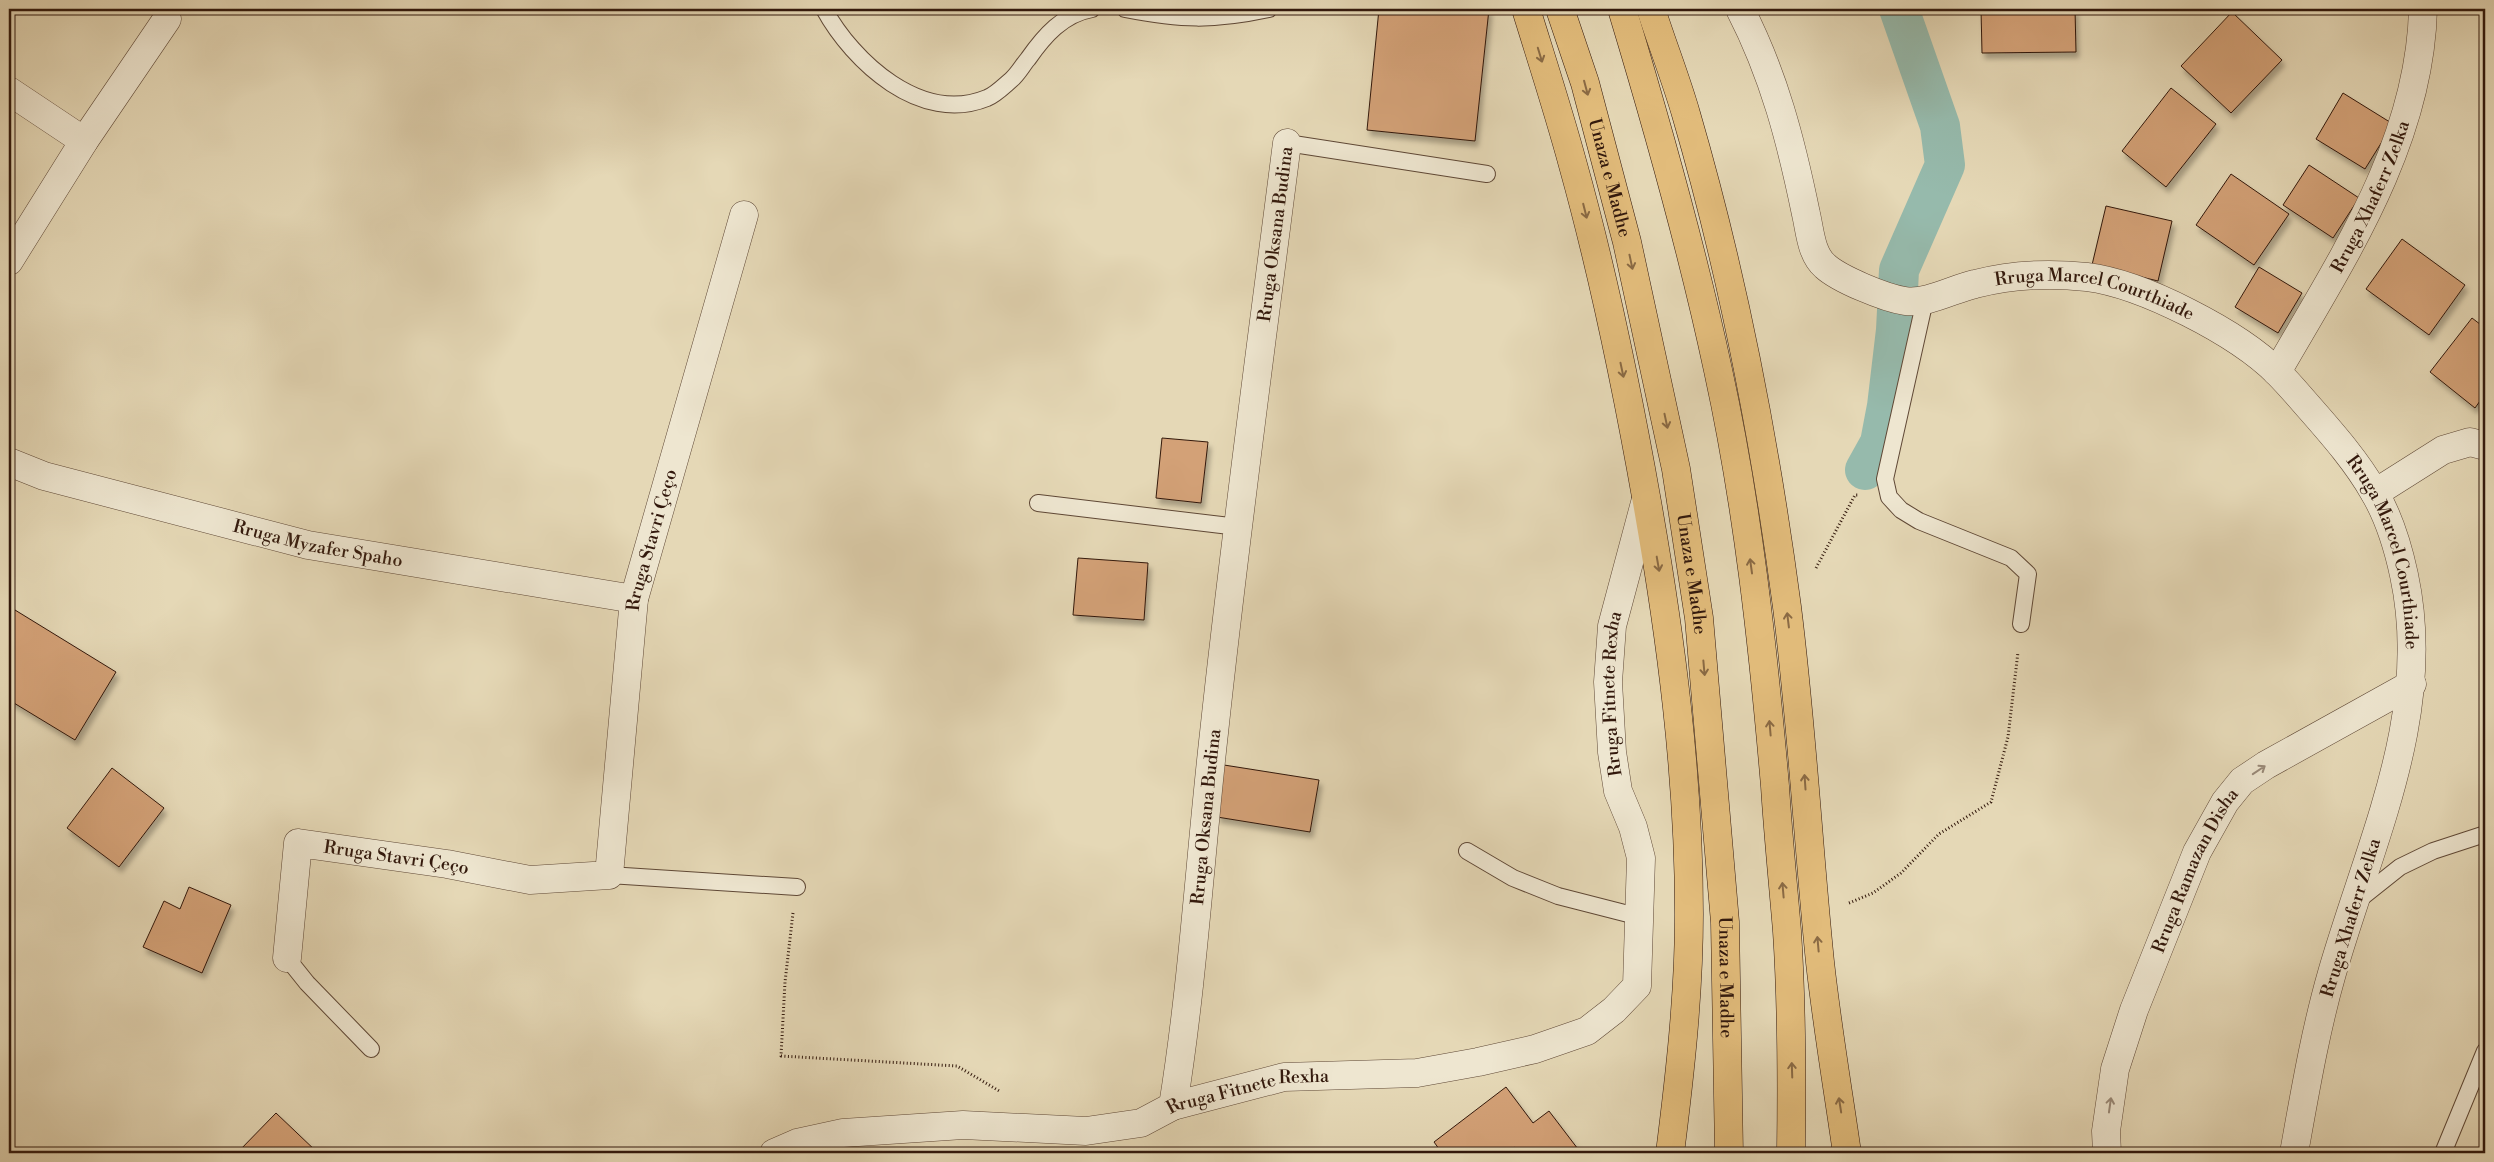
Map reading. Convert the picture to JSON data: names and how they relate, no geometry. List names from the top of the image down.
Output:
{
  "streets": {
    "highway": ["Unaza e Madhe"],
    "street": [
      "Rruga Xhaferr Zelka",
      "Rruga Oksana Budina",
      "Rruga Marcel Courthiade",
      "Rruga Stavri Çeço",
      "Rruga Myzafer Spaho",
      "Rruga Fitnete Rexha",
      "Rruga Ramazan Disha"
    ]
  },
  "crossings": [
    ["Rruga Xhaferr Zelka", "Rruga Marcel Courthiade"],
    ["Rruga Xhaferr Zelka", "Rruga Ramazan Disha"],
    ["Rruga Oksana Budina", "Rruga Fitnete Rexha"],
    ["Rruga Marcel Courthiade", "Rruga Ramazan Disha"],
    ["Rruga Stavri Çeço", "Rruga Myzafer Spaho"]
  ],
  "one_way": ["Rruga Ramazan Disha"]
}
